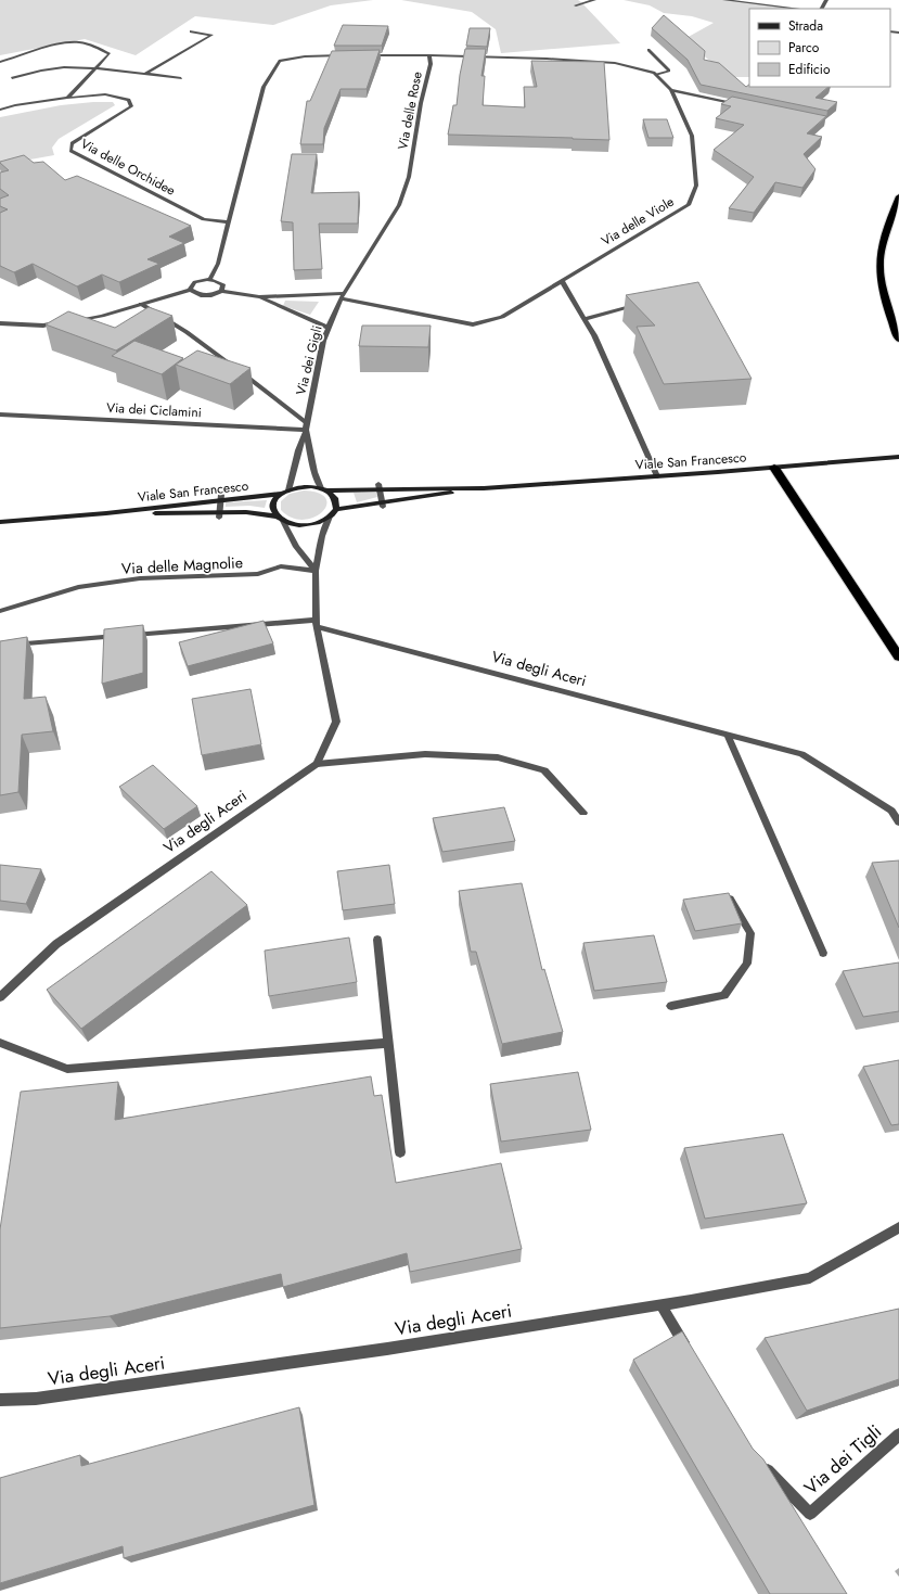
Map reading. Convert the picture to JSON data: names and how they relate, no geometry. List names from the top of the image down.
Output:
{
  "streets": {
    "street": [
      "Via delle Rose",
      "Via delle Orchidee",
      "Via delle Viole",
      "Via dei Gigli",
      "Via dei Ciclamini",
      "Viale San Francesco",
      "Via delle Magnolie",
      "Via degli Aceri",
      "Via dei Tigli"
    ]
  },
  "crossings": [
    ["Via delle Rose", "Via delle Viole"],
    ["Via delle Rose", "Via dei Gigli"],
    ["Via delle Viole", "Via dei Gigli"],
    ["Via dei Gigli", "Via dei Ciclamini"],
    ["Via dei Gigli", "Viale San Francesco"]
  ],
  "legend": ["Strada", "Parco", "Edificio"]
}
